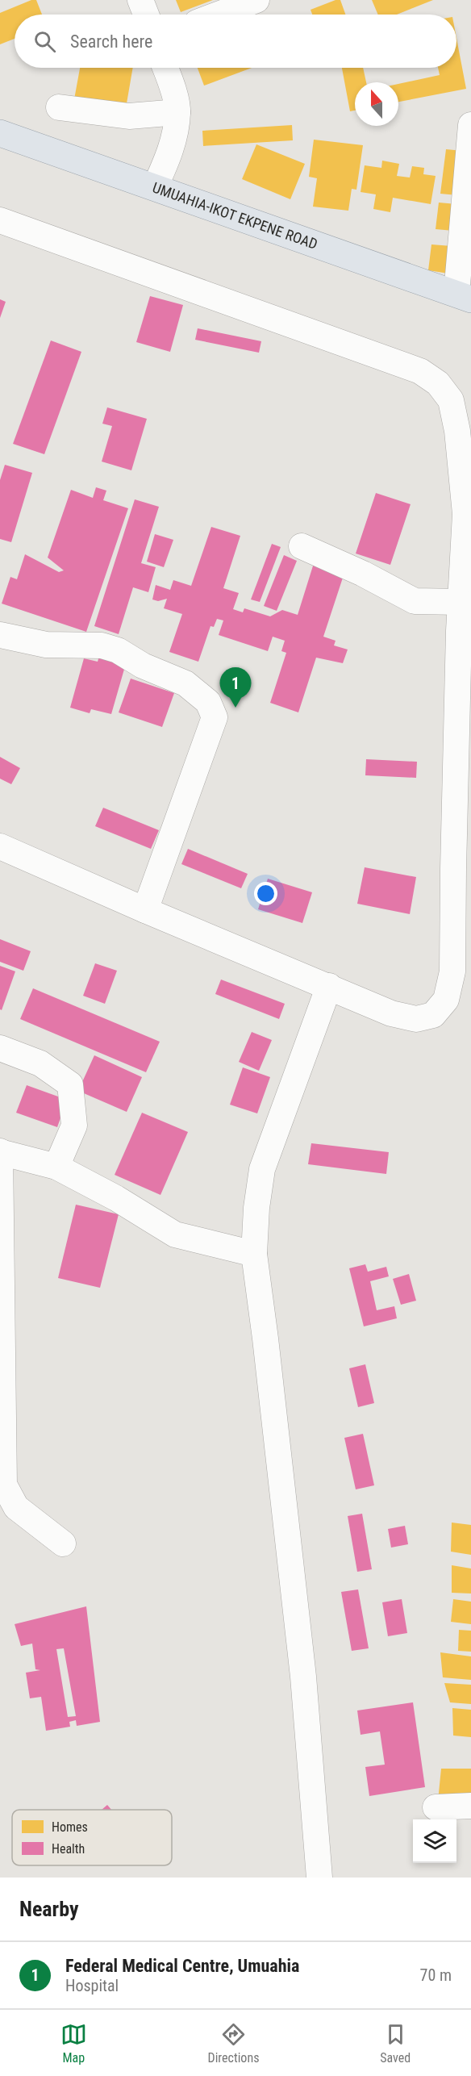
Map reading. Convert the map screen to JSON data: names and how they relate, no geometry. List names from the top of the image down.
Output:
{
  "streets": {
    "main road": ["UMUAHIA-IKOT EKPENE ROAD"]
  },
  "legend": ["Homes", "Health"],
  "north": "top",
  "page": {
    "search": "Search here",
    "pins": "1",
    "heading": "Nearby",
    "list": [
      {
        "mark": "1",
        "name": "Federal Medical Centre, Umuahia",
        "note": "Hospital",
        "value": "70 m"
      }
    ],
    "nav": ["Map", "Directions", "Saved"]
  }
}
